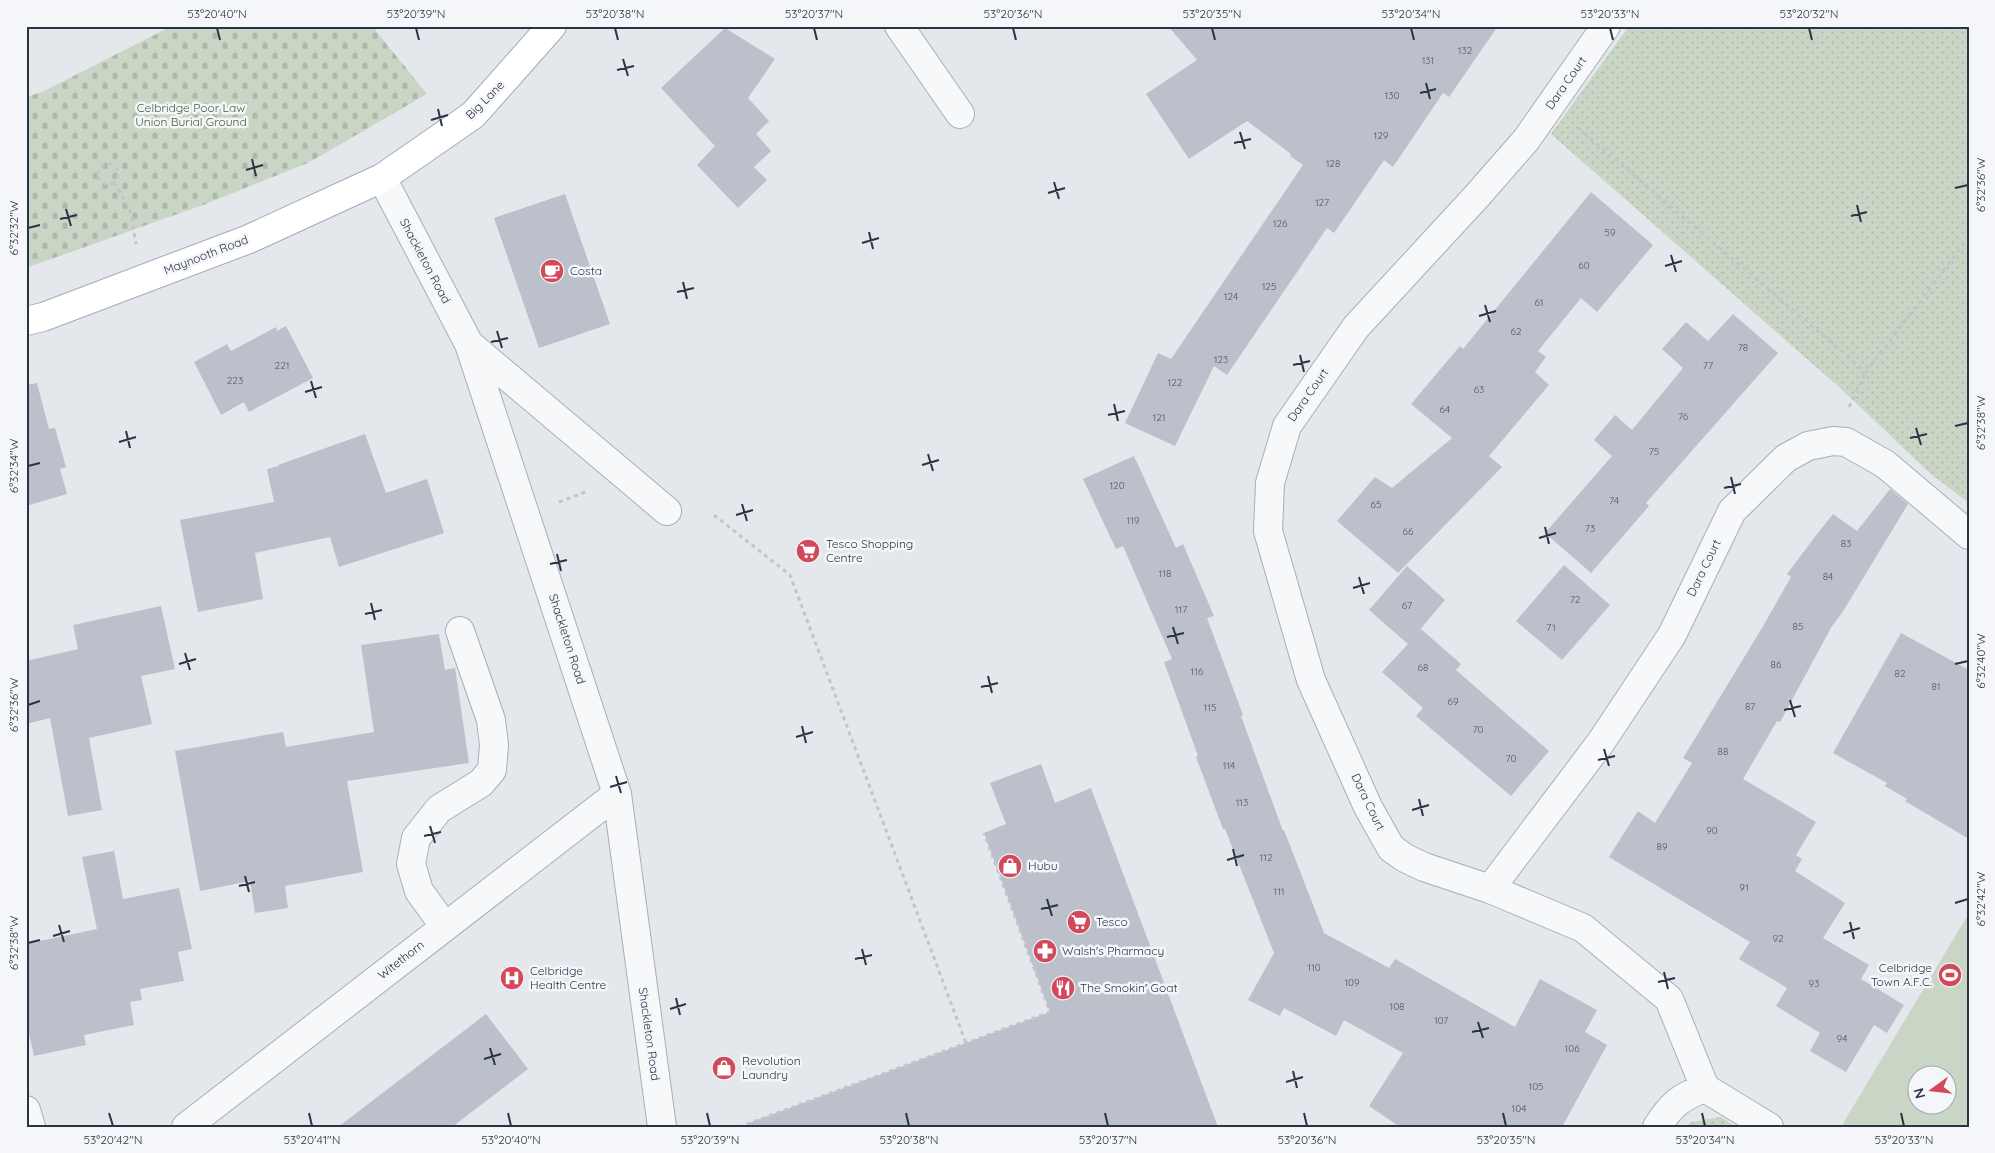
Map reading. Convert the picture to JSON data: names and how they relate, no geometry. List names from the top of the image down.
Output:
{
  "streets": {
    "main road": ["Big Lane", "Maynooth Road"],
    "street": ["Dara Court", "Shackleton Road", "Witethorn"]
  },
  "crossings": [
    ["Big Lane", "Maynooth Road"],
    ["Big Lane", "Shackleton Road"],
    ["Maynooth Road", "Shackleton Road"],
    ["Shackleton Road", "Witethorn"]
  ],
  "parks": ["Celbridge Poor Law Union Burial Ground"],
  "places": {
    "cafe": ["Costa"],
    "supermarket": ["Tesco Shopping Centre", "Tesco"],
    "shop": ["Hubu", "Revolution Laundry"],
    "pharmacy": ["Walsh's Pharmacy"],
    "sports": ["Celbridge Town A.F.C."],
    "hospital": ["Celbridge Health Centre"],
    "restaurant": ["The Smokin' Goat"]
  },
  "house_numbers": [
    "132",
    "131",
    "130",
    "129",
    "128",
    "127",
    "126",
    "59",
    "60",
    "125",
    "124",
    "61",
    "62",
    "78",
    "123",
    "221",
    "77",
    "223",
    "122",
    "63",
    "64",
    "76",
    "121",
    "75",
    "120",
    "74",
    "65",
    "119",
    "73",
    "66",
    "83",
    "118",
    "84",
    "72",
    "67",
    "117",
    "85",
    "71",
    "86",
    "68",
    "116",
    "82",
    "81",
    "69",
    "87",
    "115",
    "70",
    "88",
    "70",
    "114",
    "113",
    "90",
    "89",
    "112",
    "91",
    "111",
    "92",
    "110",
    "109",
    "93",
    "108",
    "107",
    "94",
    "106",
    "105",
    "104"
  ],
  "north": "left",
  "coordinates": [
    "53°20'40\"N",
    "53°20'39\"N",
    "53°20'38\"N",
    "53°20'37\"N",
    "53°20'36\"N",
    "53°20'35\"N",
    "53°20'34\"N",
    "53°20'33\"N",
    "53°20'32\"N",
    "6°32'36\"W",
    "6°32'32\"W",
    "6°32'38\"W",
    "6°32'34\"W",
    "6°32'40\"W",
    "6°32'42\"W",
    "53°20'42\"N",
    "53°20'41\"N"
  ]
}
